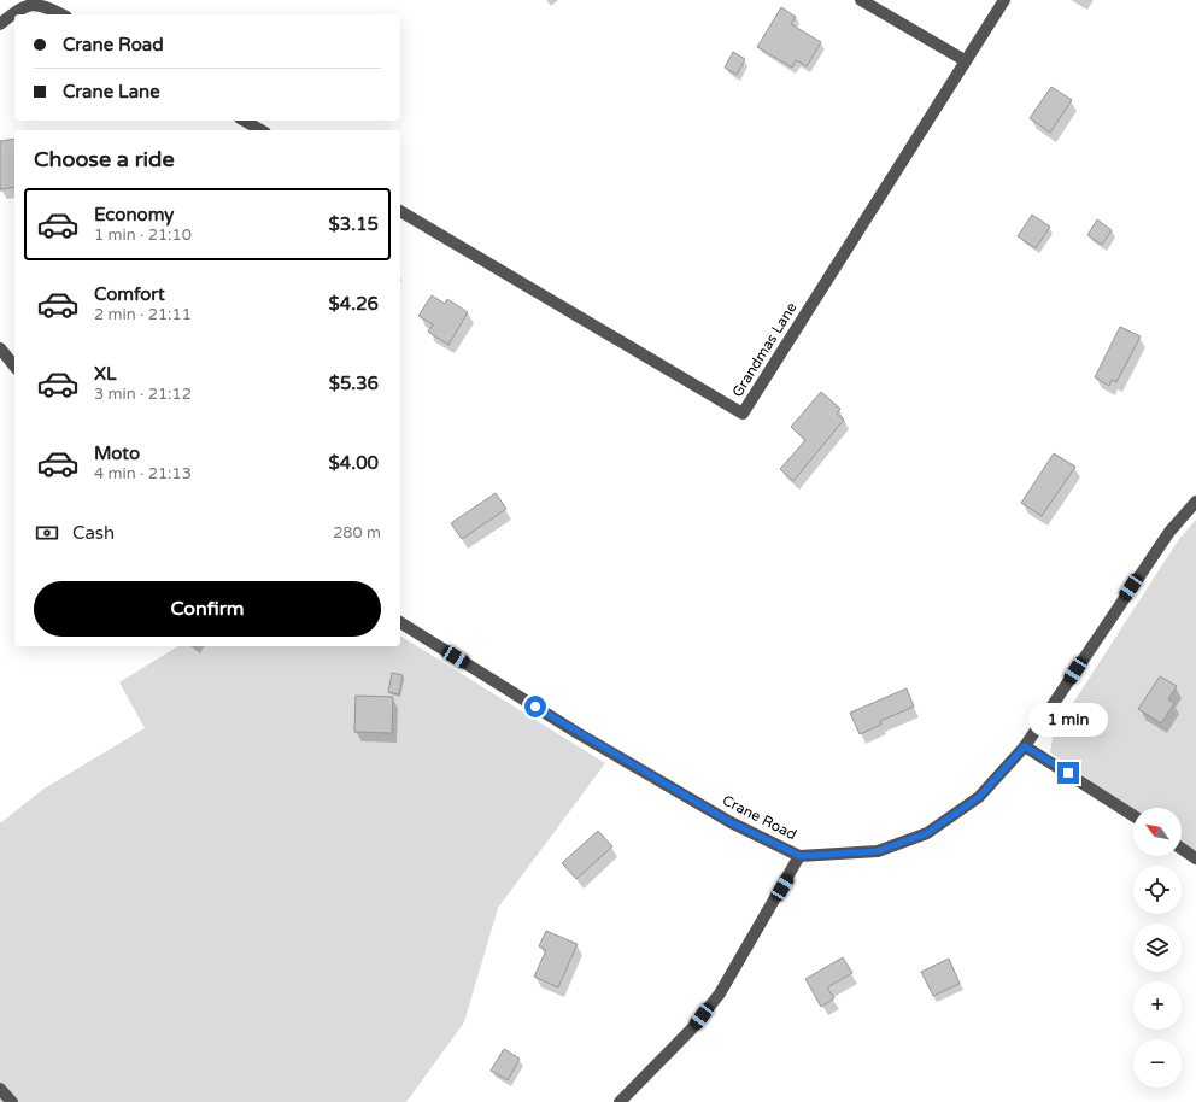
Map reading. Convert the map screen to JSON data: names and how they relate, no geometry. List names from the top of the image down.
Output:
{
  "streets": {
    "street": ["Grandmas Lane", "Crane Road"]
  },
  "north": "top left",
  "page": {
    "banner": ["Crane Road", "Crane Lane"],
    "heading": "Choose a ride",
    "list": [
      {
        "name": "Economy",
        "note": "1 min · 21:10",
        "value": "$3.15"
      },
      {
        "name": "Comfort",
        "note": "2 min · 21:11",
        "value": "$4.26"
      },
      {
        "name": "XL",
        "note": "3 min · 21:12",
        "value": "$5.36"
      },
      {
        "name": "Moto",
        "note": "4 min · 21:13",
        "value": "$4.00"
      }
    ],
    "pay": ["Cash", "280 m"],
    "buttons": "Confirm",
    "bubble": "1 min",
    "map_buttons": ["+", "−"]
  }
}
